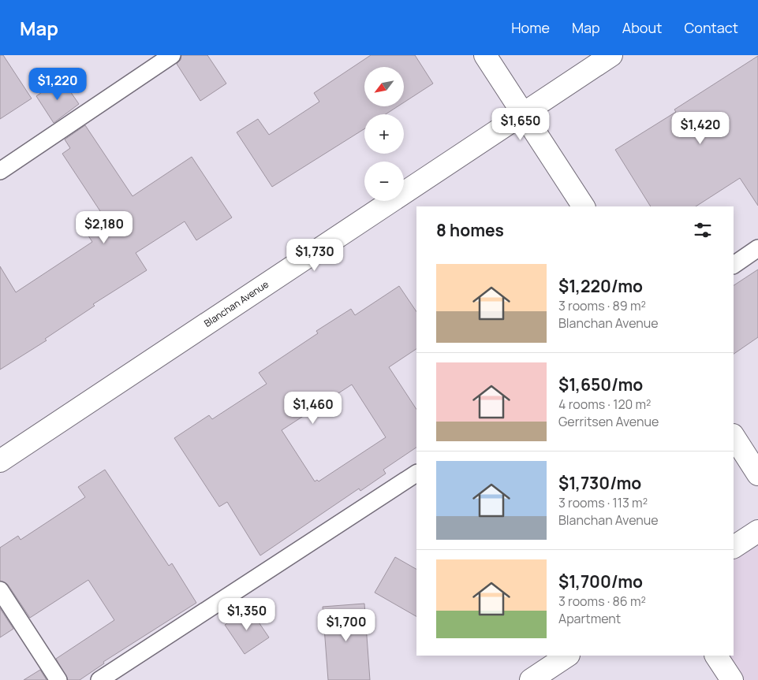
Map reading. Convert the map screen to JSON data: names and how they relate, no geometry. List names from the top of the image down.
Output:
{
  "streets": {
    "street": ["Blanchan Avenue"]
  },
  "north": "bottom left",
  "page": {
    "header": "Map",
    "nav": [
      "Home",
      "Map",
      "About",
      "Contact"
    ],
    "map_buttons": ["+", "−"],
    "price": [
      "$1,220",
      "$1,650",
      "$1,420",
      "$2,180",
      "$1,730",
      "$1,460",
      "$1,350",
      "$1,700"
    ],
    "heading": "8 homes",
    "list": [
      {
        "name": "$1,220/mo",
        "note": "3 rooms · 89 m² · Blanchan Avenue"
      },
      {
        "name": "$1,650/mo",
        "note": "4 rooms · 120 m² · Gerritsen Avenue"
      },
      {
        "name": "$1,730/mo",
        "note": "3 rooms · 113 m² · Blanchan Avenue"
      },
      {
        "name": "$1,700/mo",
        "note": "3 rooms · 86 m² · Apartment"
      }
    ]
  }
}
